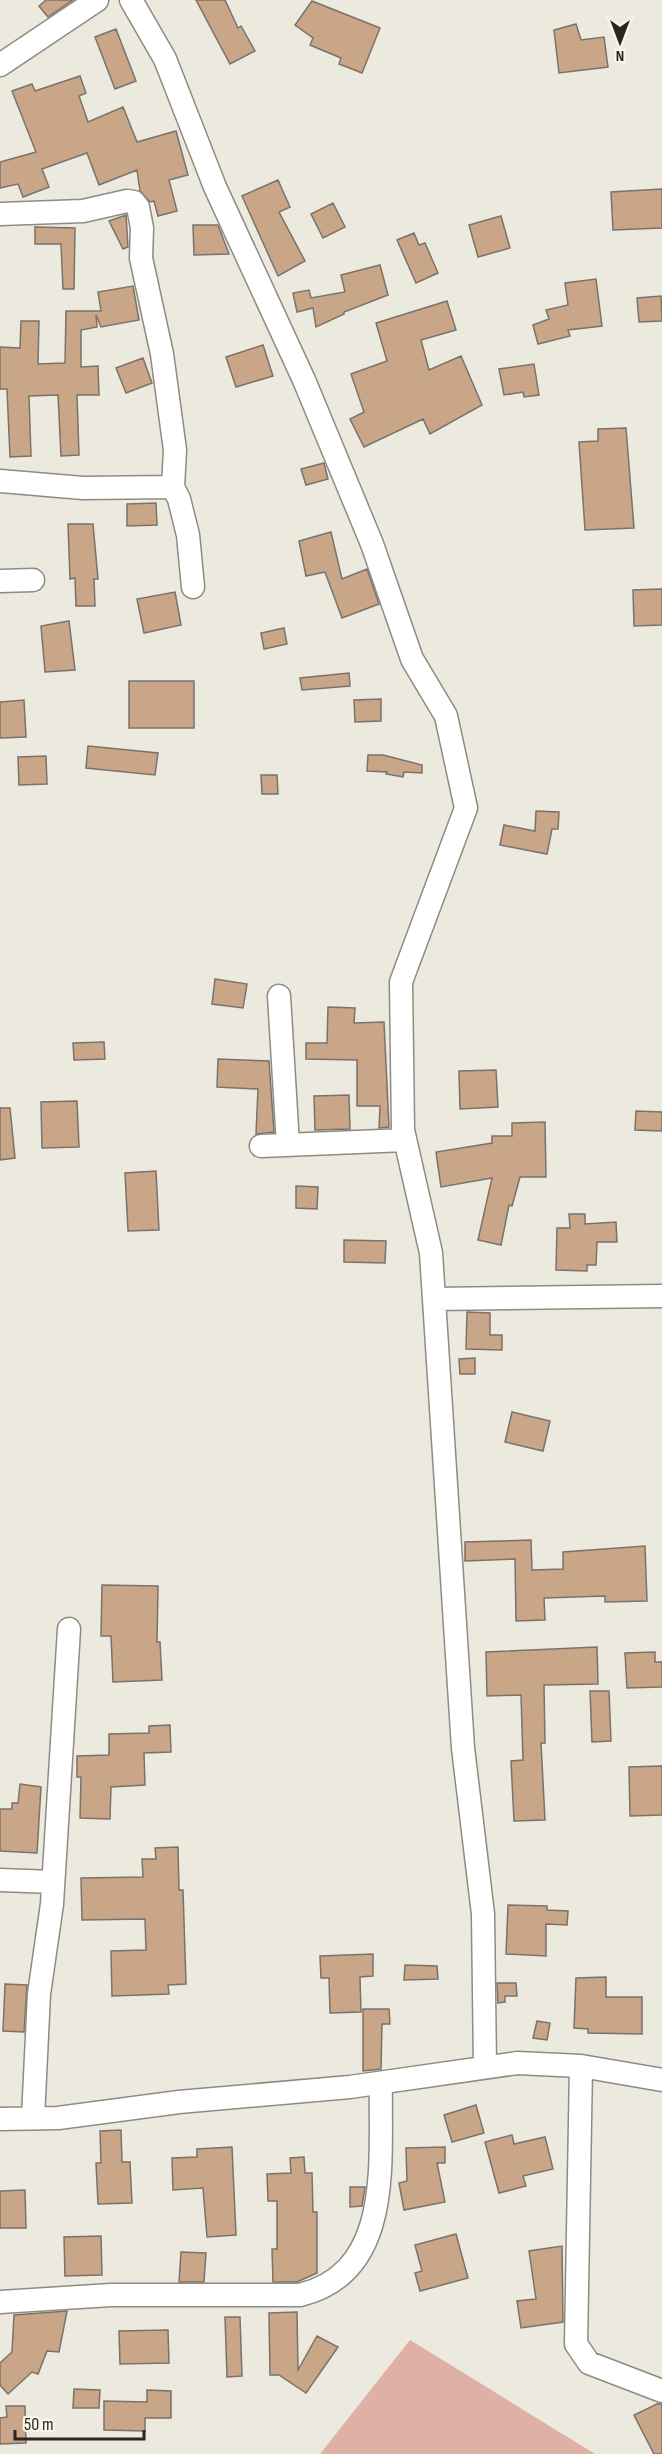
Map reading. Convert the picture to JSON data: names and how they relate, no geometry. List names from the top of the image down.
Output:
{
  "scale_bar": "50 m",
  "north": "bottom"
}
